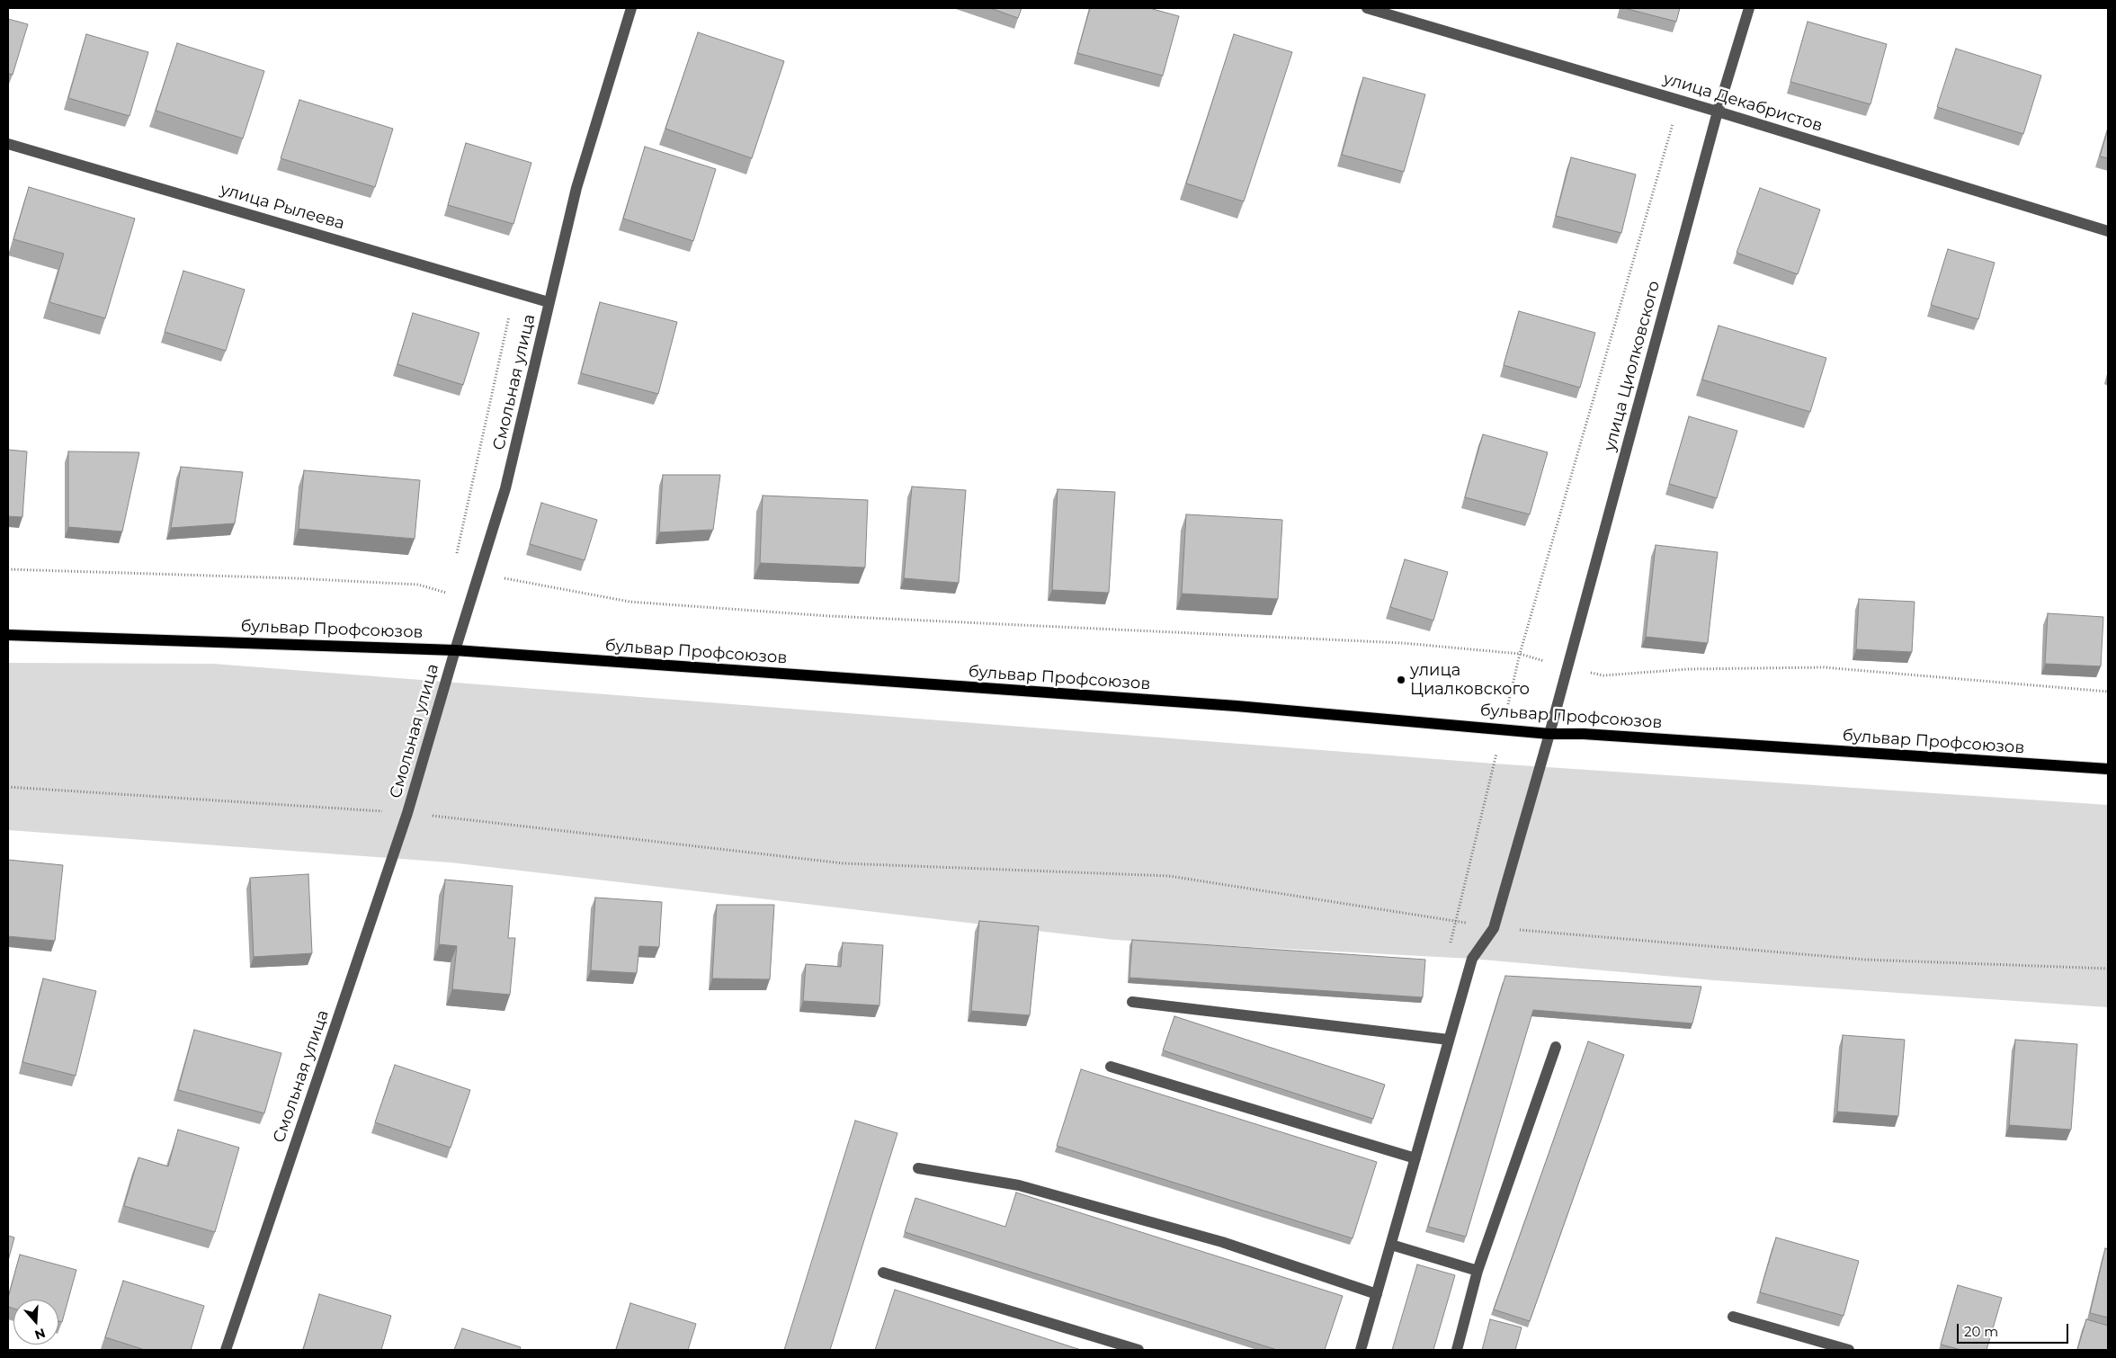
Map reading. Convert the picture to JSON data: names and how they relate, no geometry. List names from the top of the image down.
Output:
{
  "streets": {
    "main road": ["бульвар Профсоюзов"],
    "street": [
      "улица Декабристов",
      "улица Рылеева",
      "улица Циолковского",
      "Смольная улица"
    ]
  },
  "crossings": [
    ["улица Декабристов", "улица Циолковского"],
    ["улица Рылеева", "Смольная улица"],
    ["улица Циолковского", "бульвар Профсоюзов"],
    ["Смольная улица", "бульвар Профсоюзов"]
  ],
  "places": ["улица Циалковского"],
  "scale_bar": "20 m",
  "north": "bottom"
}
